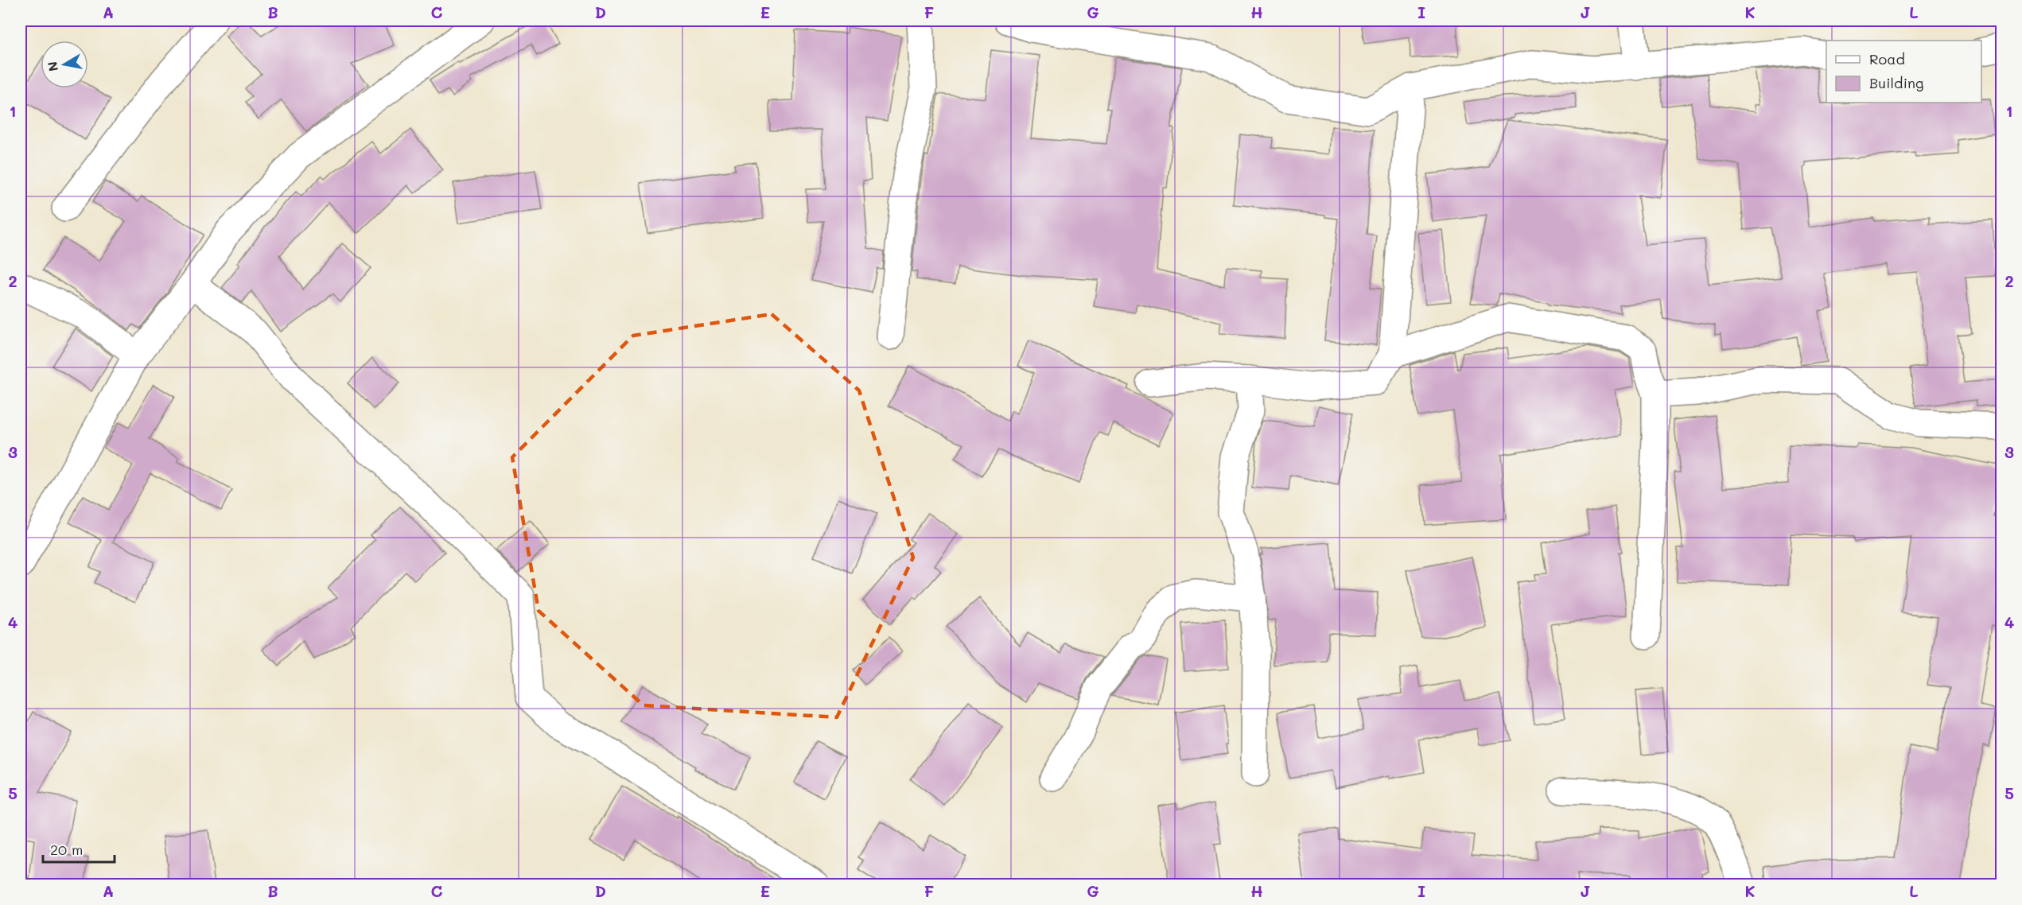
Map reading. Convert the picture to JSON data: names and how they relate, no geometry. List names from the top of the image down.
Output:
{
  "legend": ["Road", "Building"],
  "scale_bar": "20 m",
  "north": "left",
  "grid": {
    "columns": [
      "A",
      "B",
      "C",
      "D",
      "E",
      "F",
      "G",
      "H",
      "I",
      "J",
      "K",
      "L"
    ],
    "rows": [
      "1",
      "2",
      "3",
      "4",
      "5"
    ]
  }
}
